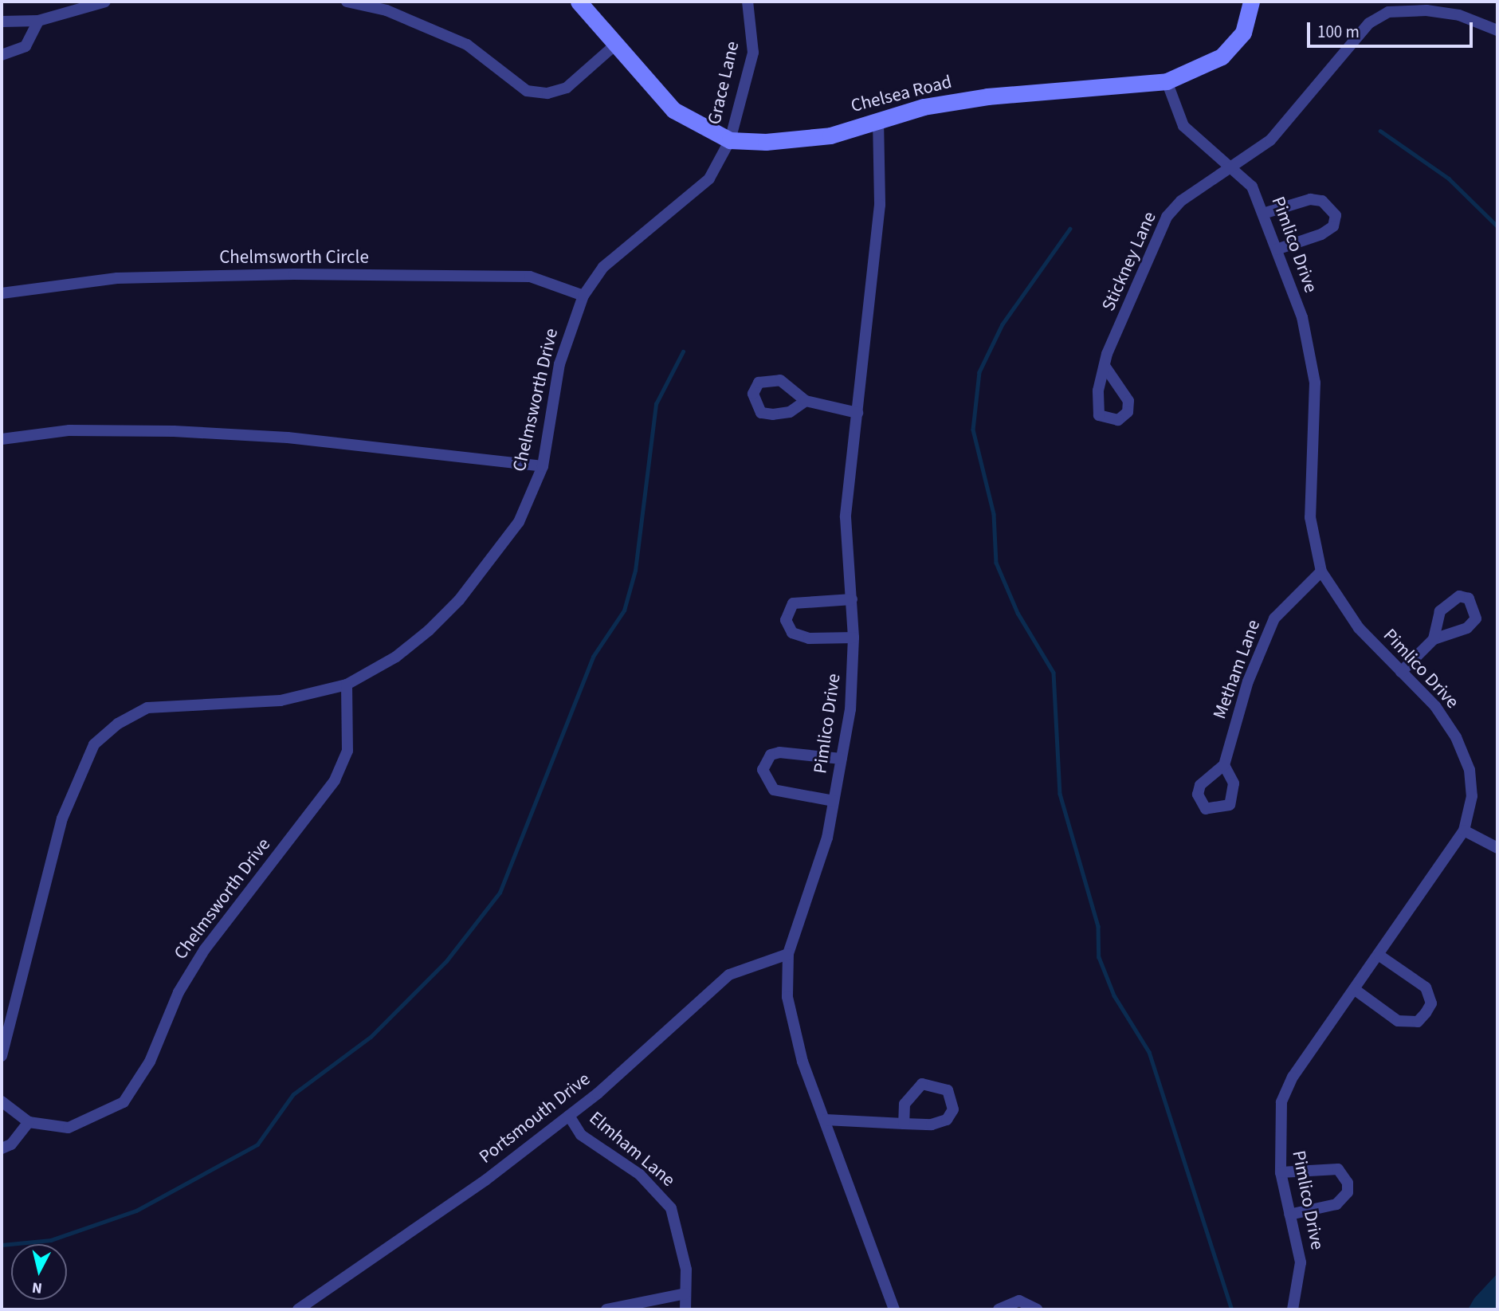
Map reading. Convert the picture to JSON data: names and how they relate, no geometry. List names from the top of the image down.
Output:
{
  "streets": {
    "street": [
      "Grace Lane",
      "Chelsea Road",
      "Pimlico Drive",
      "Chelmsworth Circle",
      "Stickney Lane",
      "Chelmsworth Drive",
      "Metham Lane",
      "Portsmouth Drive",
      "Elmham Lane"
    ]
  },
  "crossings": [
    ["Grace Lane", "Chelsea Road"],
    ["Grace Lane", "Chelmsworth Drive"],
    ["Chelsea Road", "Pimlico Drive"],
    ["Chelsea Road", "Chelmsworth Drive"],
    ["Pimlico Drive", "Stickney Lane"],
    ["Pimlico Drive", "Metham Lane"],
    ["Pimlico Drive", "Portsmouth Drive"],
    ["Chelmsworth Circle", "Chelmsworth Drive"],
    ["Portsmouth Drive", "Elmham Lane"]
  ],
  "scale_bar": "100 m",
  "north": "bottom"
}
